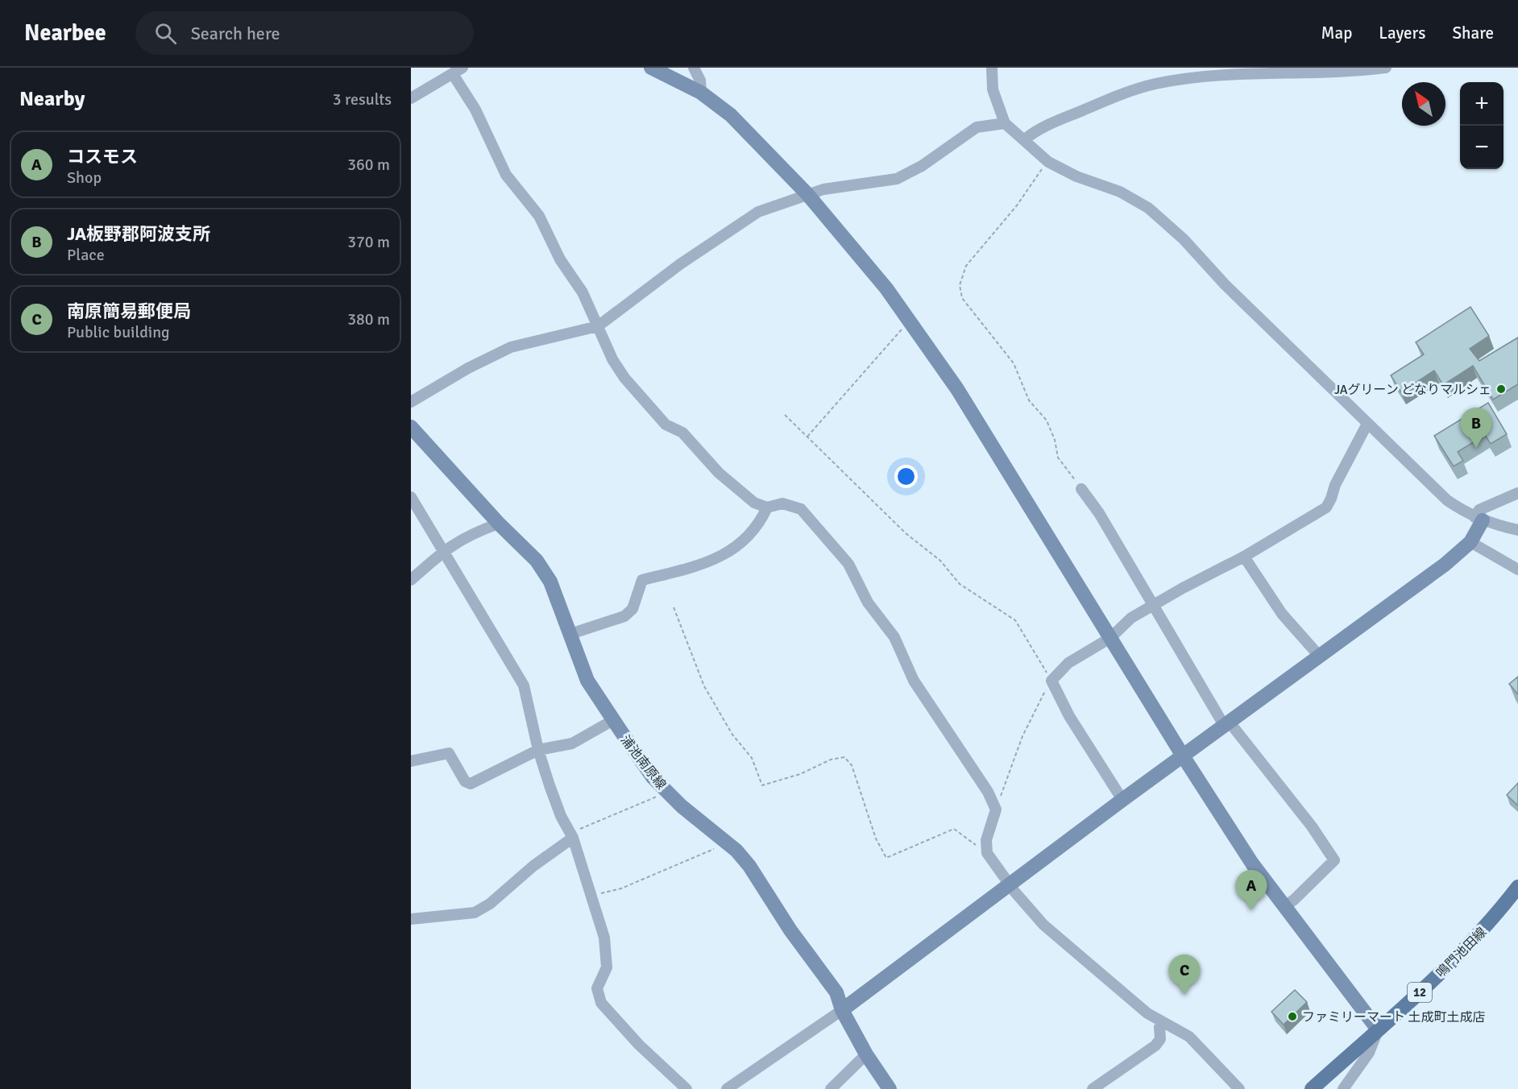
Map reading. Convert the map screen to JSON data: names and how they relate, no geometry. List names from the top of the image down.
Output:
{
  "streets": {
    "main road": ["鳴門池田線", "12"],
    "street": ["浦池南原線"]
  },
  "places": ["JAグリーン どなりマルシェ", "ファミリーマート 土成町土成店"],
  "north": "top left",
  "page": {
    "header": "Nearbee",
    "search": "Search here",
    "nav": ["Map", "Layers", "Share"],
    "heading": ["Nearby", "3 results"],
    "map_buttons": ["+", "−"],
    "list": [
      {
        "mark": "A",
        "name": "コスモス",
        "note": "Shop",
        "value": "360 m"
      },
      {
        "mark": "B",
        "name": "JA板野郡阿波支所",
        "note": "Place",
        "value": "370 m"
      },
      {
        "mark": "C",
        "name": "南原簡易郵便局",
        "note": "Public building",
        "value": "380 m"
      }
    ],
    "pins": ["B", "A", "C"]
  }
}
